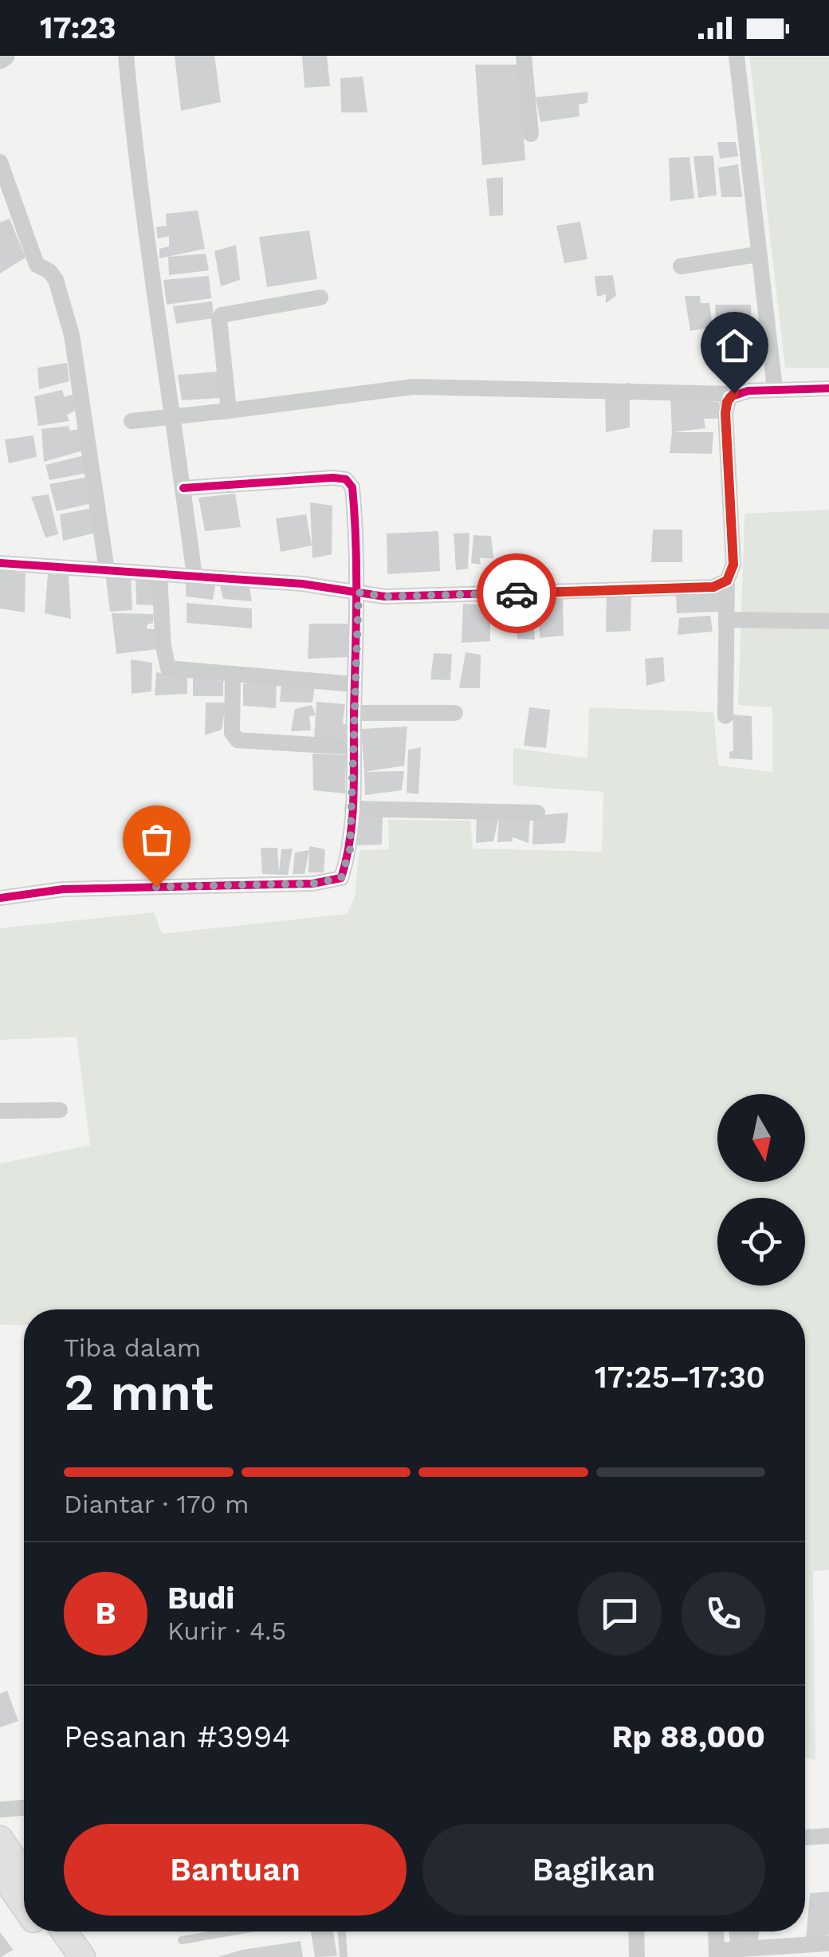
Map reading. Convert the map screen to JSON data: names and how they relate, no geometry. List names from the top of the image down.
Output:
{
  "north": "bottom",
  "page": {
    "status": "17:23",
    "heading": ["2 mnt", "Tiba dalam", "17:25–17:30"],
    "panel": [
      "Budi",
      "Kurir · 4.5",
      "Pesanan #3994",
      "Rp 88,000"
    ],
    "bar": "Diantar · 170 m",
    "round": "B",
    "buttons": ["Bantuan", "Bagikan"]
  }
}
